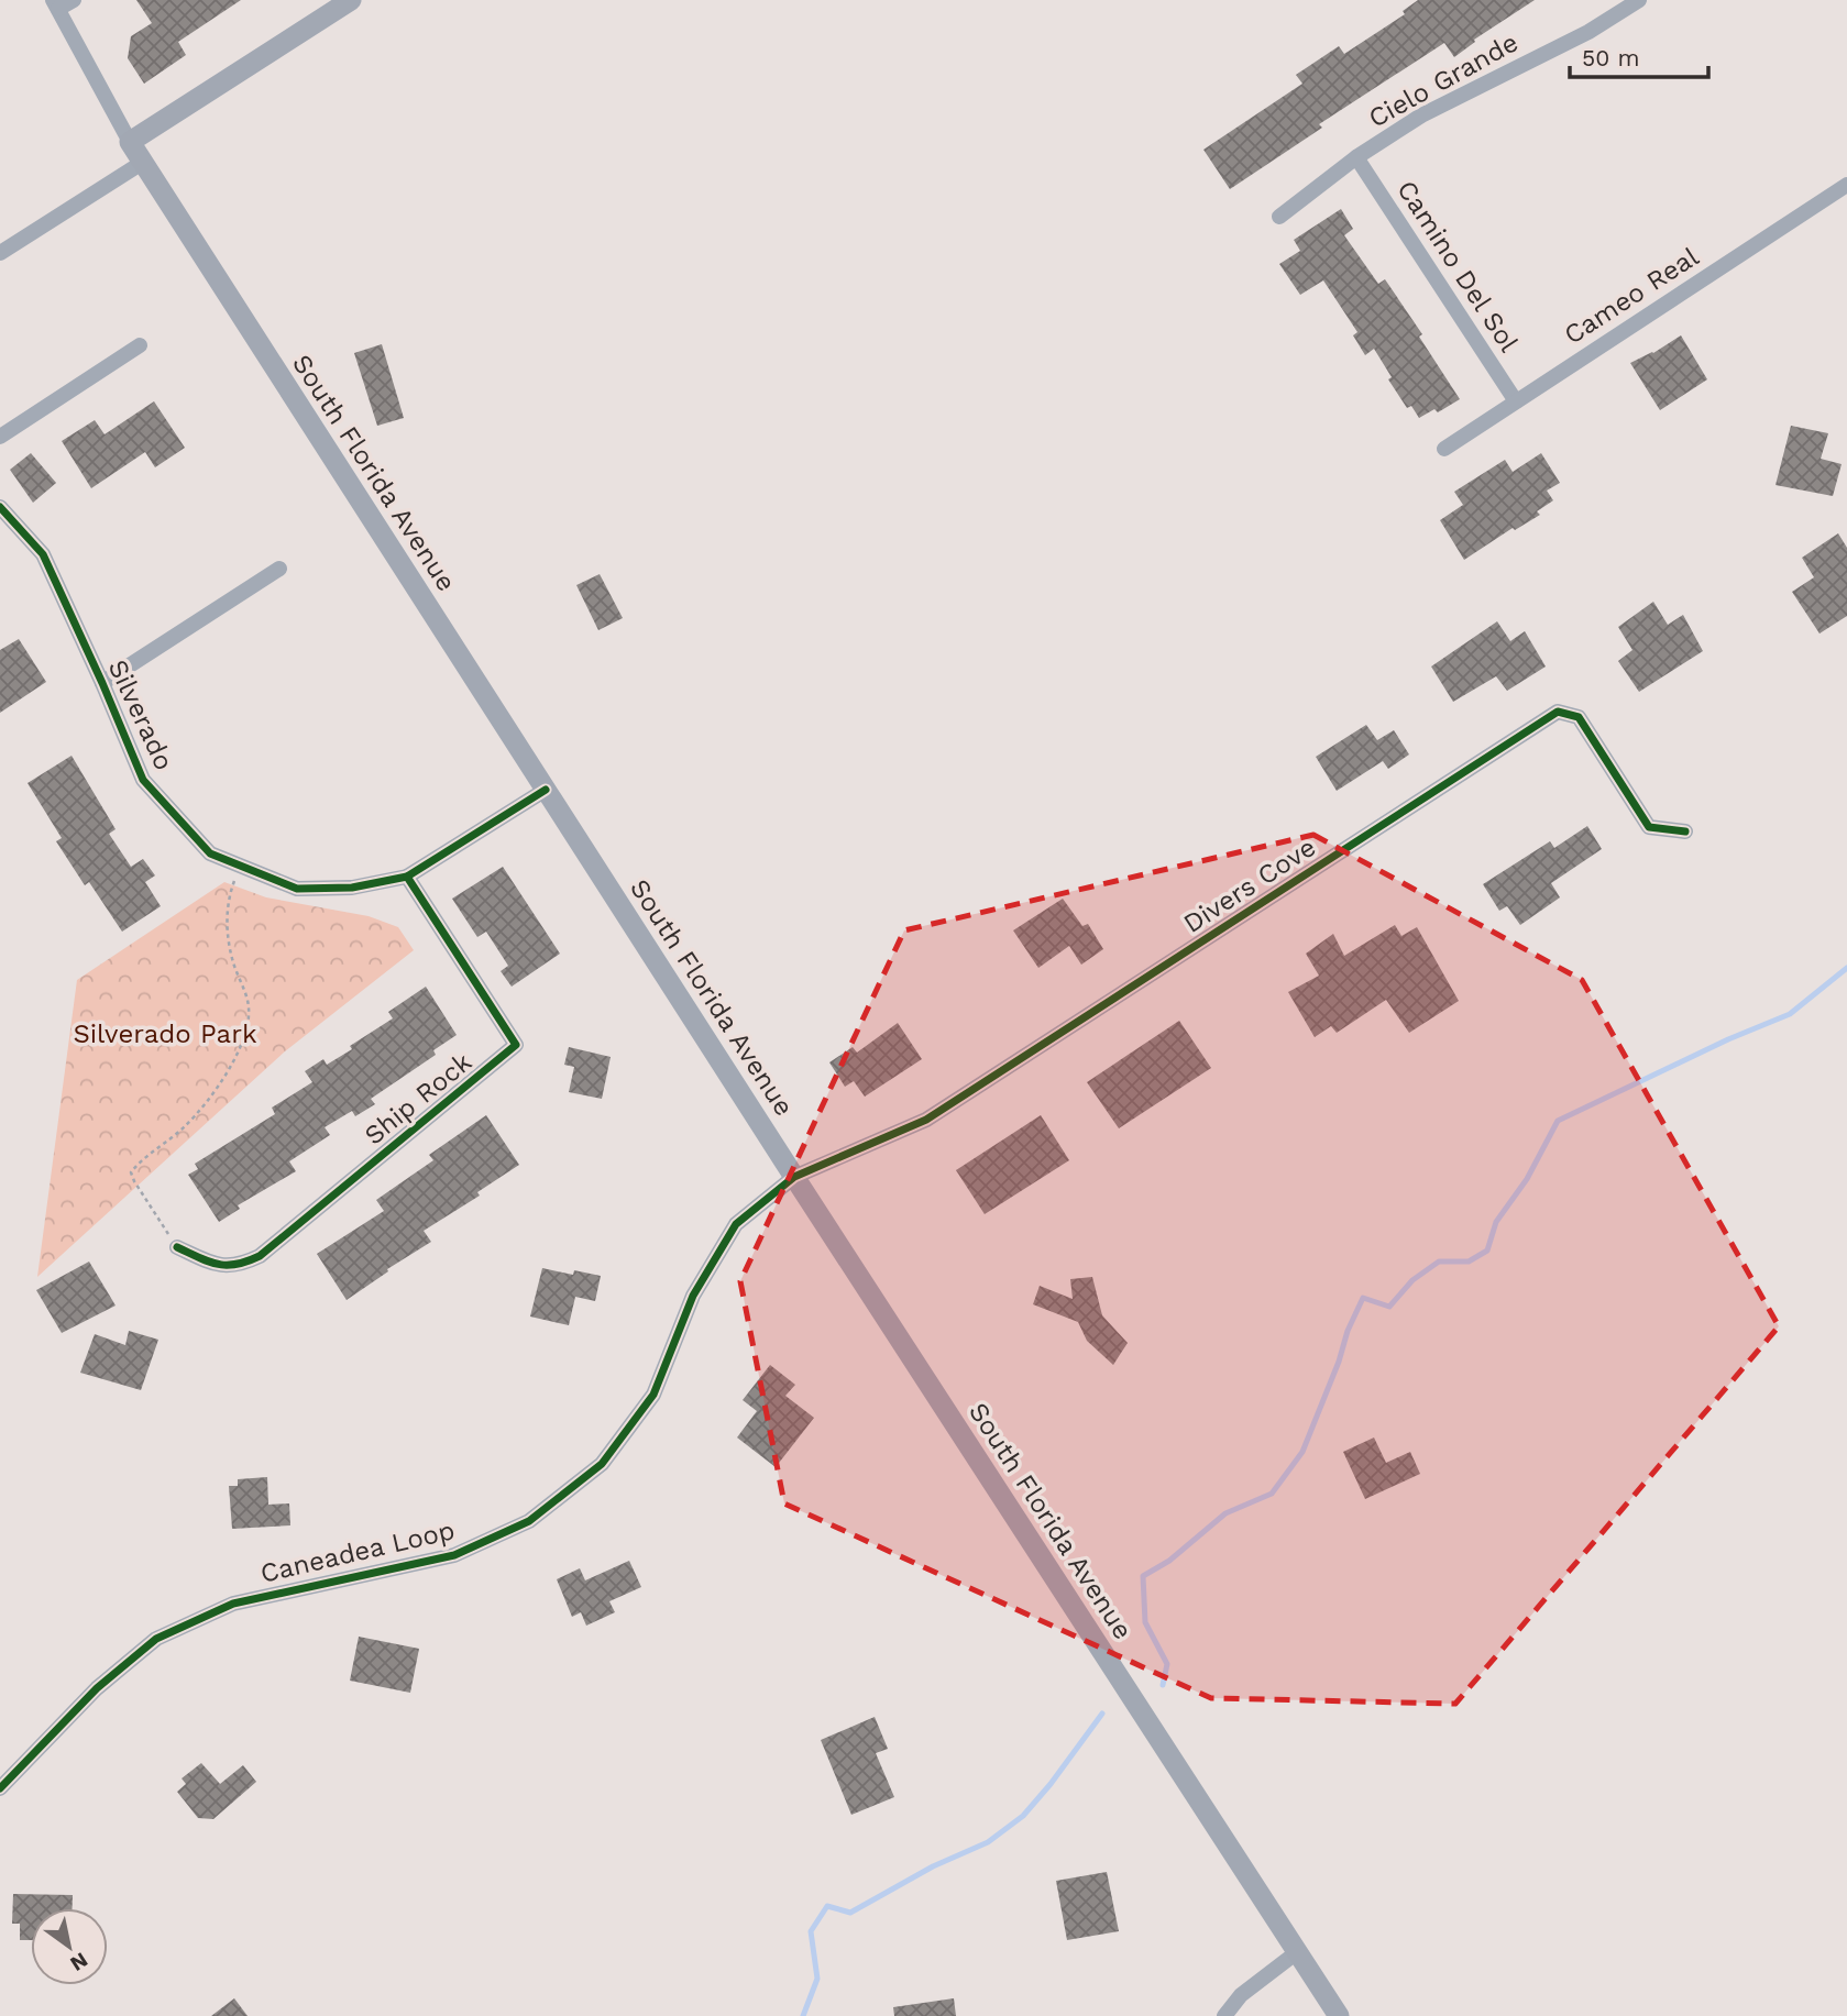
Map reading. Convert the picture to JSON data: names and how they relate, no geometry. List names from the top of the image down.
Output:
{
  "streets": {
    "main road": ["South Florida Avenue"],
    "street": [
      "Cielo Grande",
      "Camino Del Sol",
      "Cameo Real",
      "Silverado",
      "Divers Cove",
      "Ship Rock",
      "Caneadea Loop"
    ]
  },
  "crossings": [
    ["Cielo Grande", "Camino Del Sol"],
    ["Camino Del Sol", "Cameo Real"],
    ["South Florida Avenue", "Silverado"],
    ["South Florida Avenue", "Divers Cove"],
    ["South Florida Avenue", "Caneadea Loop"],
    ["Silverado", "Ship Rock"],
    ["Divers Cove", "Caneadea Loop"]
  ],
  "parks": ["Silverado Park"],
  "scale_bar": "50 m",
  "north": "bottom right"
}
